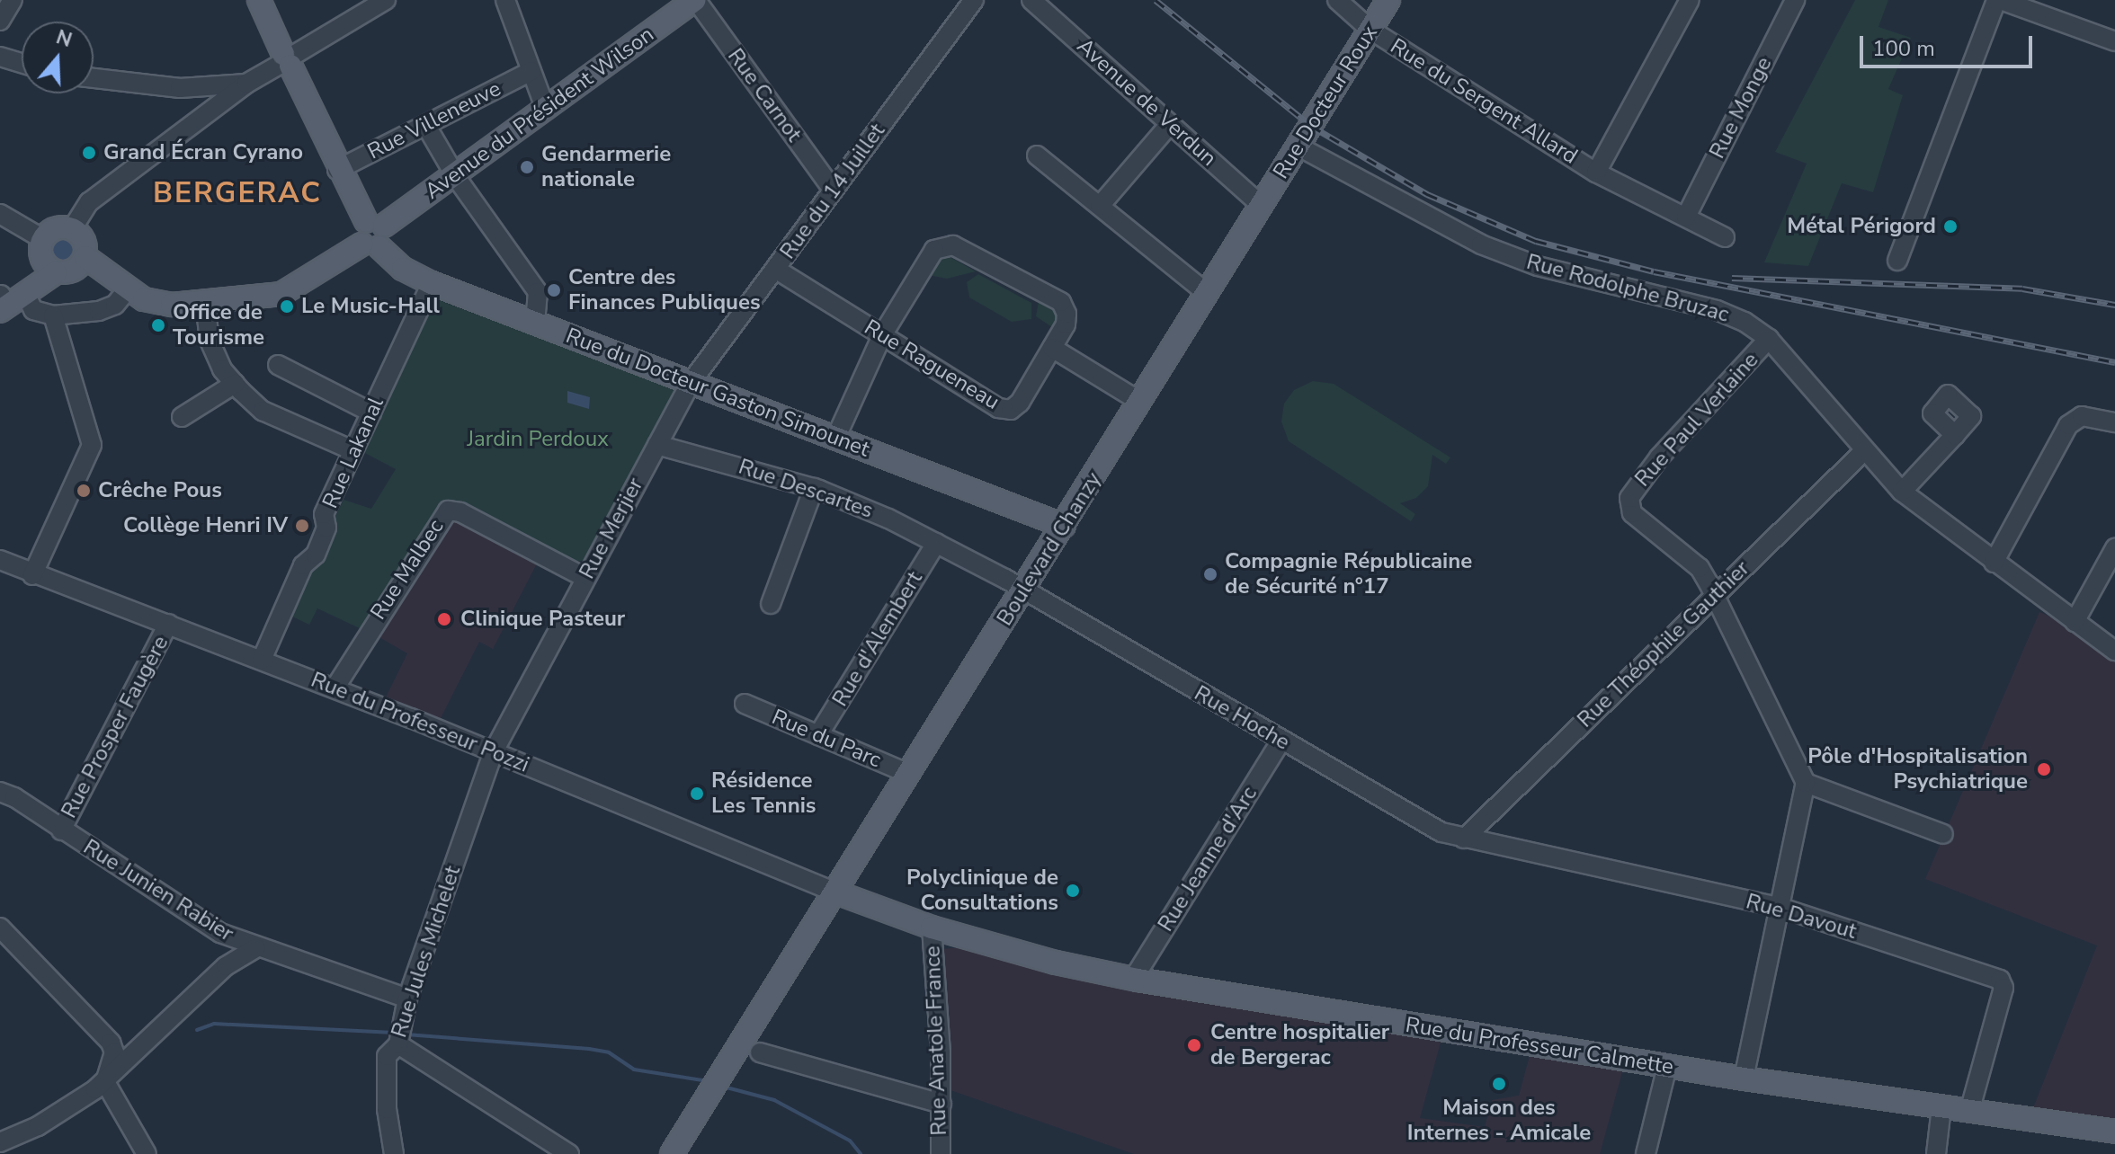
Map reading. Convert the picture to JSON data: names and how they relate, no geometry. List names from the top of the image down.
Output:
{
  "streets": {
    "main road": [
      "Rue Docteur Roux",
      "Avenue du Président Wilson",
      "Rue du Docteur Gaston Simounet",
      "Boulevard Chanzy",
      "Rue du Professeur Calmette"
    ],
    "street": [
      "Rue Carnot",
      "Rue du Sergent Allard",
      "Avenue de Verdun",
      "Rue Monge",
      "Rue Villeneuve",
      "Rue du 14 Juillet",
      "Rue Rodolphe Bruzac",
      "Rue Ragueneau",
      "Rue Paul Verlaine",
      "Rue Lakanal",
      "Rue Descartes",
      "Rue Merjier",
      "Rue Malbec",
      "Rue d'Alembert",
      "Rue Théophile Gauthier",
      "Rue Hoche",
      "Rue du Professeur Pozzi",
      "Rue Prosper Faugère",
      "Rue du Parc",
      "Rue Jeanne d'Arc",
      "Rue Junien Rabier",
      "Rue Davout",
      "Rue Jules Michelet",
      "Rue Anatole France"
    ]
  },
  "crossings": [
    ["Rue Carnot", "Avenue du Président Wilson"],
    ["Rue Carnot", "Rue du 14 Juillet"],
    ["Rue du Sergent Allard", "Rue Docteur Roux"],
    ["Rue du Sergent Allard", "Rue Monge"],
    ["Avenue de Verdun", "Rue Docteur Roux"],
    ["Avenue de Verdun", "Boulevard Chanzy"],
    ["Rue Docteur Roux", "Rue Rodolphe Bruzac"],
    ["Rue Docteur Roux", "Boulevard Chanzy"],
    ["Rue du 14 Juillet", "Rue Ragueneau"],
    ["Rue du 14 Juillet", "Rue du Docteur Gaston Simounet"],
    ["Rue du 14 Juillet", "Rue Merjier"],
    ["Rue Rodolphe Bruzac", "Rue Paul Verlaine"],
    ["Rue Rodolphe Bruzac", "Rue Théophile Gauthier"],
    ["Rue du Docteur Gaston Simounet", "Rue Lakanal"],
    ["Rue du Docteur Gaston Simounet", "Rue Merjier"],
    ["Rue du Docteur Gaston Simounet", "Boulevard Chanzy"],
    ["Rue Paul Verlaine", "Rue Théophile Gauthier"],
    ["Rue Lakanal", "Rue du Professeur Pozzi"],
    ["Rue Descartes", "Rue Merjier"],
    ["Rue Descartes", "Boulevard Chanzy"],
    ["Rue Descartes", "Rue d'Alembert"],
    ["Rue Descartes", "Rue Hoche"],
    ["Rue Merjier", "Rue Malbec"],
    ["Rue Merjier", "Rue du Professeur Pozzi"],
    ["Rue Merjier", "Rue Jules Michelet"],
    ["Boulevard Chanzy", "Rue Hoche"],
    ["Boulevard Chanzy", "Rue du Professeur Pozzi"],
    ["Boulevard Chanzy", "Rue du Parc"],
    ["Boulevard Chanzy", "Rue du Professeur Calmette"],
    ["Rue Malbec", "Rue du Professeur Pozzi"],
    ["Rue d'Alembert", "Rue du Parc"],
    ["Rue Théophile Gauthier", "Rue Hoche"],
    ["Rue Théophile Gauthier", "Rue Davout"],
    ["Rue Hoche", "Rue Jeanne d'Arc"],
    ["Rue Hoche", "Rue Davout"],
    ["Rue du Professeur Pozzi", "Rue Prosper Faugère"],
    ["Rue du Professeur Pozzi", "Rue Jules Michelet"],
    ["Rue du Professeur Pozzi", "Rue du Professeur Calmette"],
    ["Rue Prosper Faugère", "Rue Junien Rabier"],
    ["Rue Jeanne d'Arc", "Rue du Professeur Calmette"],
    ["Rue Junien Rabier", "Rue Jules Michelet"],
    ["Rue Davout", "Rue du Professeur Calmette"],
    ["Rue Anatole France", "Rue du Professeur Calmette"]
  ],
  "districts": ["BERGERAC"],
  "parks": ["Jardin Perdoux"],
  "places": [
    "Grand Écran Cyrano",
    "Gendarmerie nationale",
    "Métal Périgord",
    "Centre des Finances Publiques",
    "Le Music-Hall",
    "Office de Tourisme",
    "Crêche Pous",
    "Collège Henri IV",
    "Compagnie Républicaine de Sécurité n°17",
    "Clinique Pasteur",
    "Pôle d'Hospitalisation Psychiatrique",
    "Résidence Les Tennis",
    "Polyclinique de Consultations",
    "Centre hospitalier de Bergerac",
    "Maison des Internes - Amicale"
  ],
  "scale_bar": "100 m",
  "north": "top"
}
